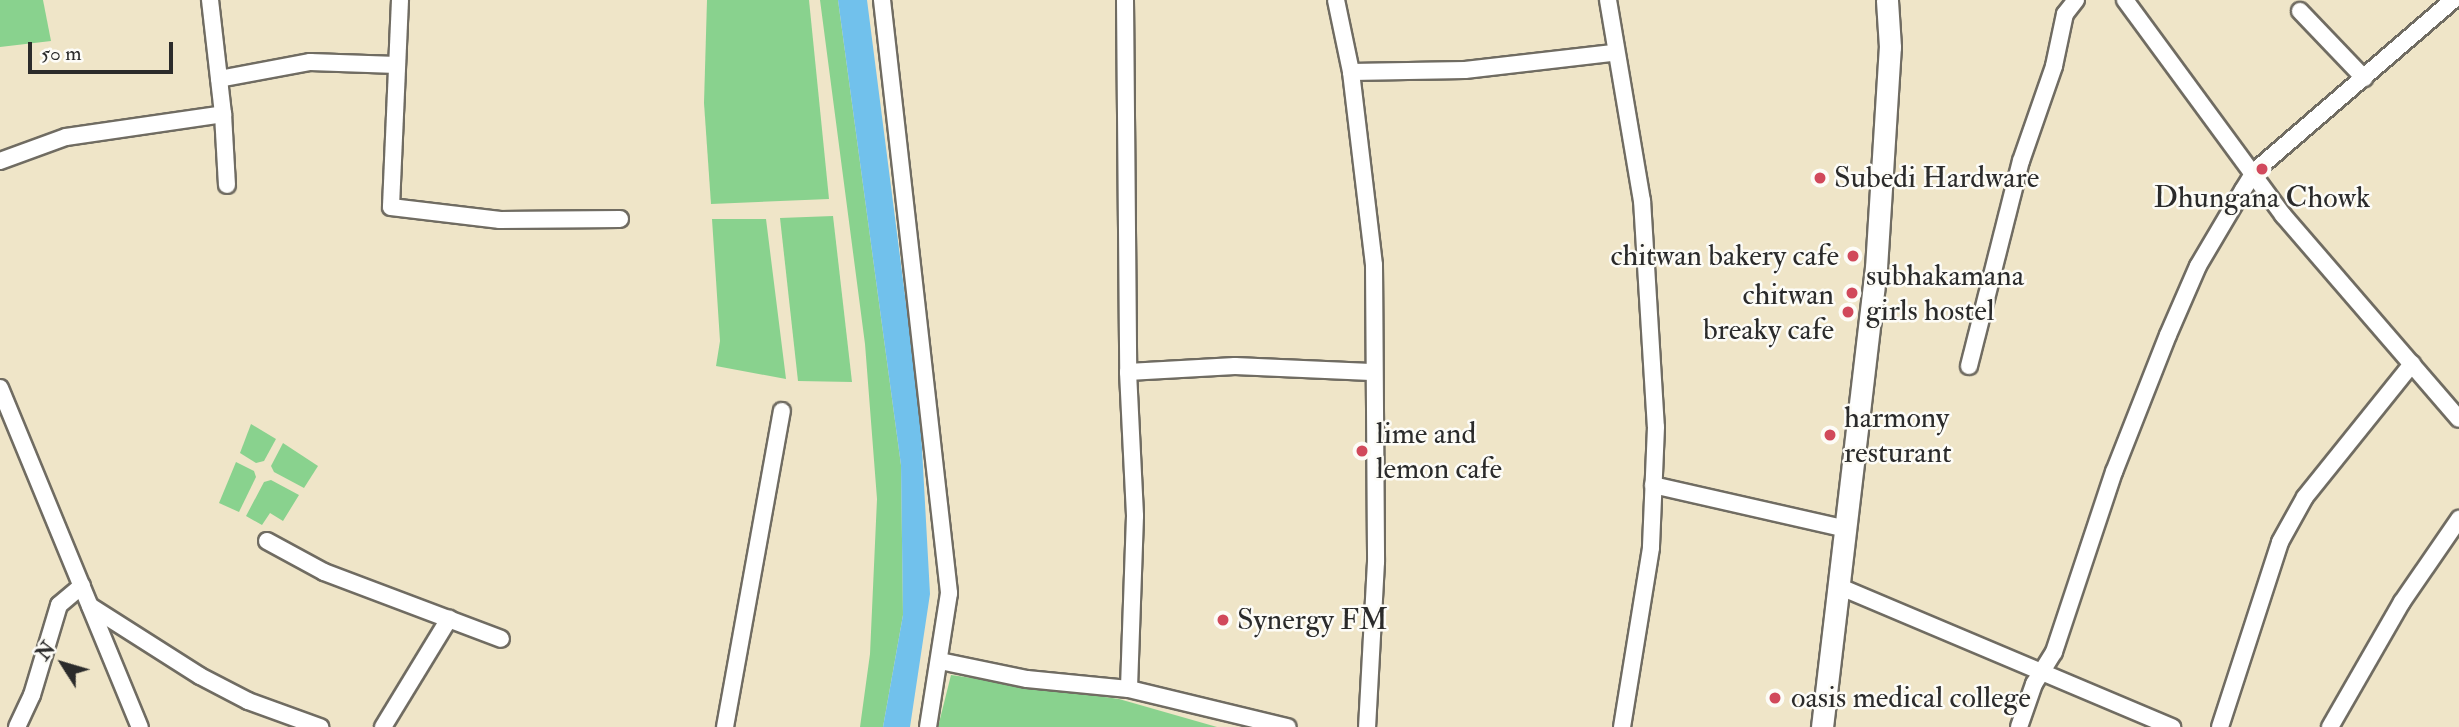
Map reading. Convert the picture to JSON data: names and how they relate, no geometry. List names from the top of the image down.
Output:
{
  "places": [
    "Dhungana Chowk",
    "Subedi Hardware",
    "chitwan bakery cafe",
    "subhakamana girls hostel",
    "chitwan breaky cafe",
    "harmony resturant",
    "lime and lemon cafe",
    "Synergy FM",
    "oasis medical college"
  ],
  "scale_bar": "50 m",
  "north": "top left"
}
